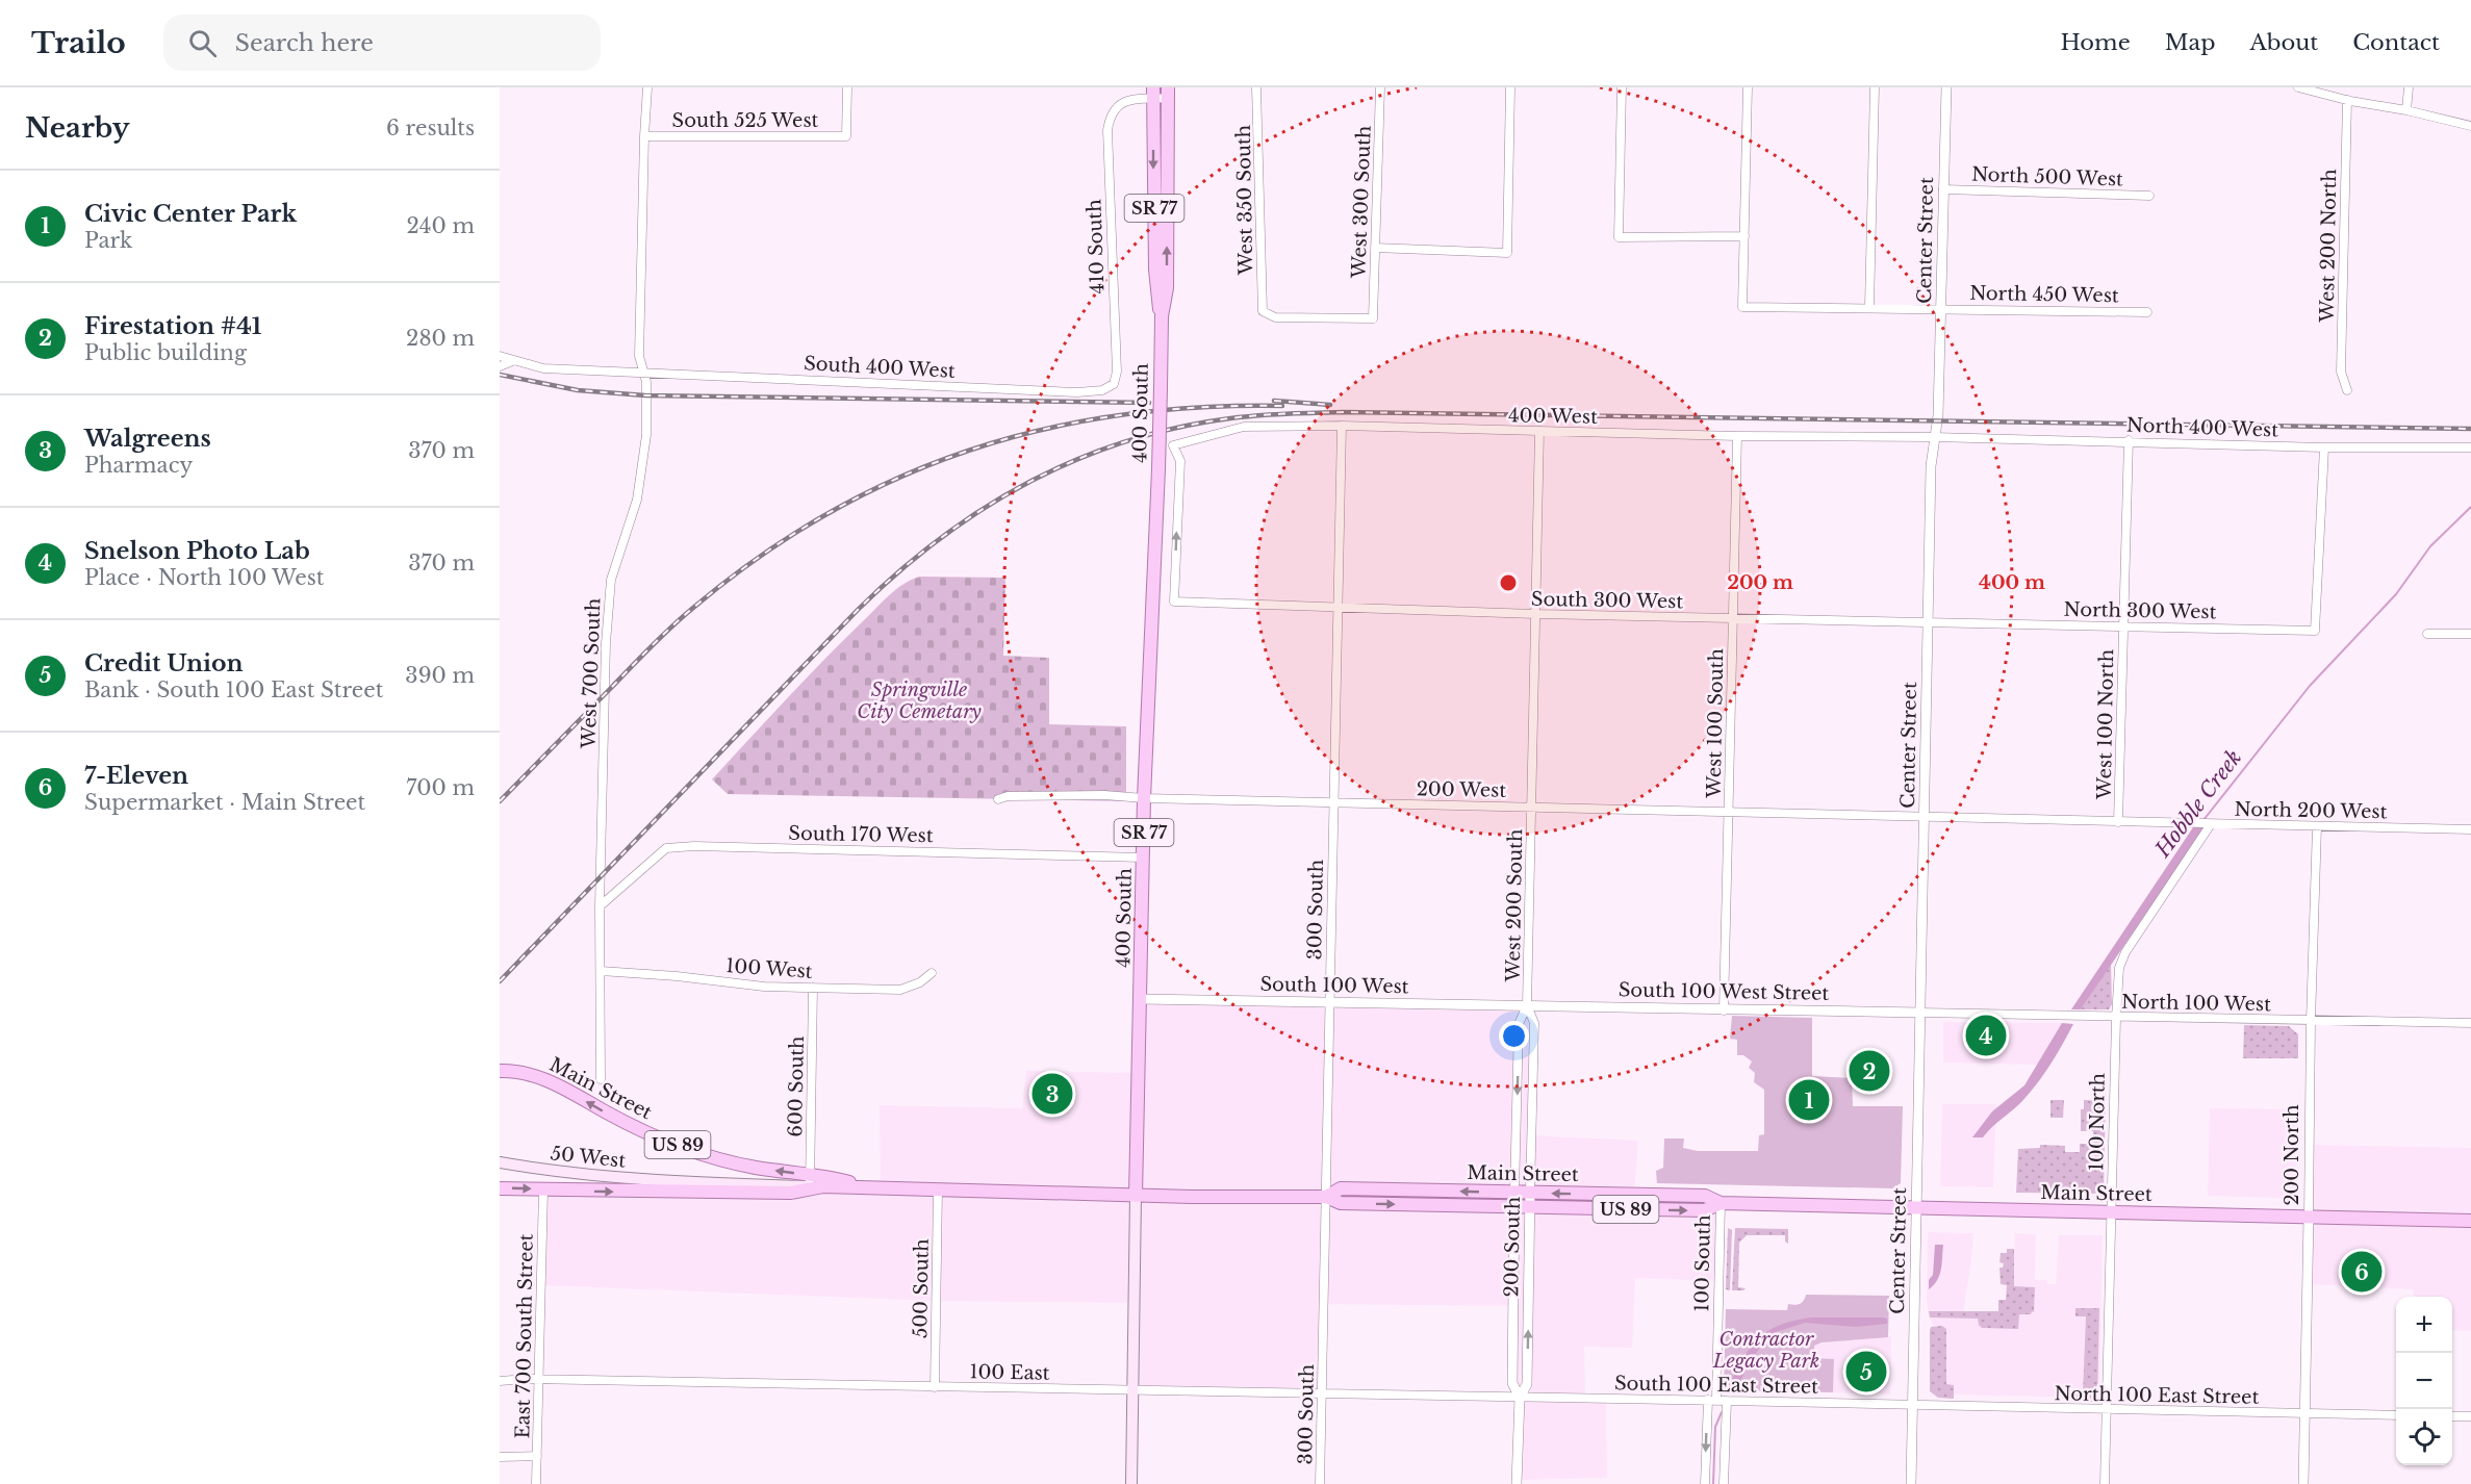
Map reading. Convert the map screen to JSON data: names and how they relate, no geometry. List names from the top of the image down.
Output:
{
  "streets": {
    "main road": [
      "SR 77",
      "400 South",
      "Main Street",
      "US 89",
      "50 West"
    ],
    "street": [
      "South 525 West",
      "North 500 West",
      "West 350 South",
      "West 300 South",
      "Center Street",
      "West 200 North",
      "410 South",
      "North 450 West",
      "South 400 West",
      "400 West",
      "North 400 West",
      "South 300 West",
      "North 300 West",
      "West 700 South",
      "West 100 South",
      "West 100 North",
      "200 West",
      "North 200 West",
      "South 170 West",
      "West 200 South",
      "300 South",
      "100 West",
      "South 100 West",
      "South 100 West Street",
      "North 100 West",
      "600 South",
      "100 North",
      "200 North",
      "200 South",
      "100 South",
      "500 South",
      "East 700 South Street",
      "100 East",
      "South 100 East Street",
      "North 100 East Street"
    ]
  },
  "crossings": [
    ["South 525 West", "West 700 South"],
    ["North 500 West", "Center Street"],
    ["West 350 South", "West 300 South"],
    ["Center Street", "North 450 West"],
    ["Center Street", "400 West"],
    ["Center Street", "North 400 West"],
    ["Center Street", "South 300 West"],
    ["Center Street", "North 300 West"],
    ["Center Street", "200 West"],
    ["Center Street", "North 200 West"],
    ["Center Street", "South 100 West Street"],
    ["Center Street", "North 100 West"],
    ["Center Street", "Main Street"],
    ["Center Street", "South 100 East Street"],
    ["Center Street", "North 100 East Street"],
    ["410 South", "South 400 West"],
    ["410 South", "400 South"],
    ["South 400 West", "West 700 South"],
    ["400 South", "400 West"],
    ["400 South", "South 300 West"],
    ["400 South", "200 West"],
    ["400 South", "South 170 West"],
    ["400 South", "South 100 West"],
    ["400 South", "Main Street"],
    ["400 South", "100 East"],
    ["400 West", "North 400 West"],
    ["400 West", "West 100 South"],
    ["400 West", "West 200 South"],
    ["400 West", "300 South"],
    ["North 400 West", "North 300 West"],
    ["North 400 West", "West 100 North"],
    ["South 300 West", "North 300 West"],
    ["South 300 West", "West 100 South"],
    ["South 300 West", "West 200 South"],
    ["South 300 West", "300 South"],
    ["North 300 West", "West 100 North"],
    ["West 700 South", "South 170 West"],
    ["West 700 South", "100 West"],
    ["West 100 South", "200 West"],
    ["West 100 South", "South 100 West Street"],
    ["West 100 North", "North 200 West"],
    ["200 West", "North 200 West"],
    ["200 West", "West 200 South"],
    ["200 West", "300 South"],
    ["North 200 West", "100 North"],
    ["North 200 West", "200 North"],
    ["West 200 South", "South 100 West"],
    ["West 200 South", "South 100 West Street"],
    ["West 200 South", "200 South"],
    ["300 South", "South 100 West"],
    ["300 South", "Main Street"],
    ["300 South", "100 East"],
    ["100 West", "600 South"],
    ["South 100 West", "South 100 West Street"],
    ["South 100 West", "200 South"],
    ["South 100 West Street", "North 100 West"],
    ["South 100 West Street", "200 South"],
    ["North 100 West", "100 North"],
    ["North 100 West", "200 North"],
    ["600 South", "Main Street"],
    ["600 South", "50 West"],
    ["Main Street", "100 North"],
    ["Main Street", "200 North"],
    ["Main Street", "50 West"],
    ["Main Street", "200 South"],
    ["Main Street", "100 South"],
    ["Main Street", "500 South"],
    ["Main Street", "East 700 South Street"],
    ["100 North", "North 100 East Street"],
    ["200 North", "North 100 East Street"],
    ["200 South", "100 East"],
    ["200 South", "South 100 East Street"],
    ["100 South", "South 100 East Street"],
    ["500 South", "100 East"],
    ["East 700 South Street", "100 East"],
    ["100 East", "South 100 East Street"],
    ["South 100 East Street", "North 100 East Street"]
  ],
  "water": ["Hobble Creek"],
  "parks": ["Springville City Cemetary", "Contractor Legacy Park"],
  "page": {
    "header": "Trailo",
    "search": "Search here",
    "nav": [
      "Home",
      "Map",
      "About",
      "Contact"
    ],
    "heading": ["Nearby", "6 results"],
    "list": [
      {
        "mark": "1",
        "name": "Civic Center Park",
        "note": "Park",
        "value": "240 m"
      },
      {
        "mark": "2",
        "name": "Firestation #41",
        "note": "Public building",
        "value": "280 m"
      },
      {
        "mark": "3",
        "name": "Walgreens",
        "note": "Pharmacy",
        "value": "370 m"
      },
      {
        "mark": "4",
        "name": "Snelson Photo Lab",
        "note": "Place · North 100 West",
        "value": "370 m"
      },
      {
        "mark": "5",
        "name": "Credit Union",
        "note": "Bank · South 100 East Street",
        "value": "390 m"
      },
      {
        "mark": "6",
        "name": "7-Eleven",
        "note": "Supermarket · Main Street",
        "value": "700 m"
      }
    ],
    "pins": [
      "4",
      "2",
      "3",
      "1",
      "6",
      "5"
    ],
    "map_buttons": ["+", "−"]
  },
  "rings": ["200 m", "400 m"]
}
